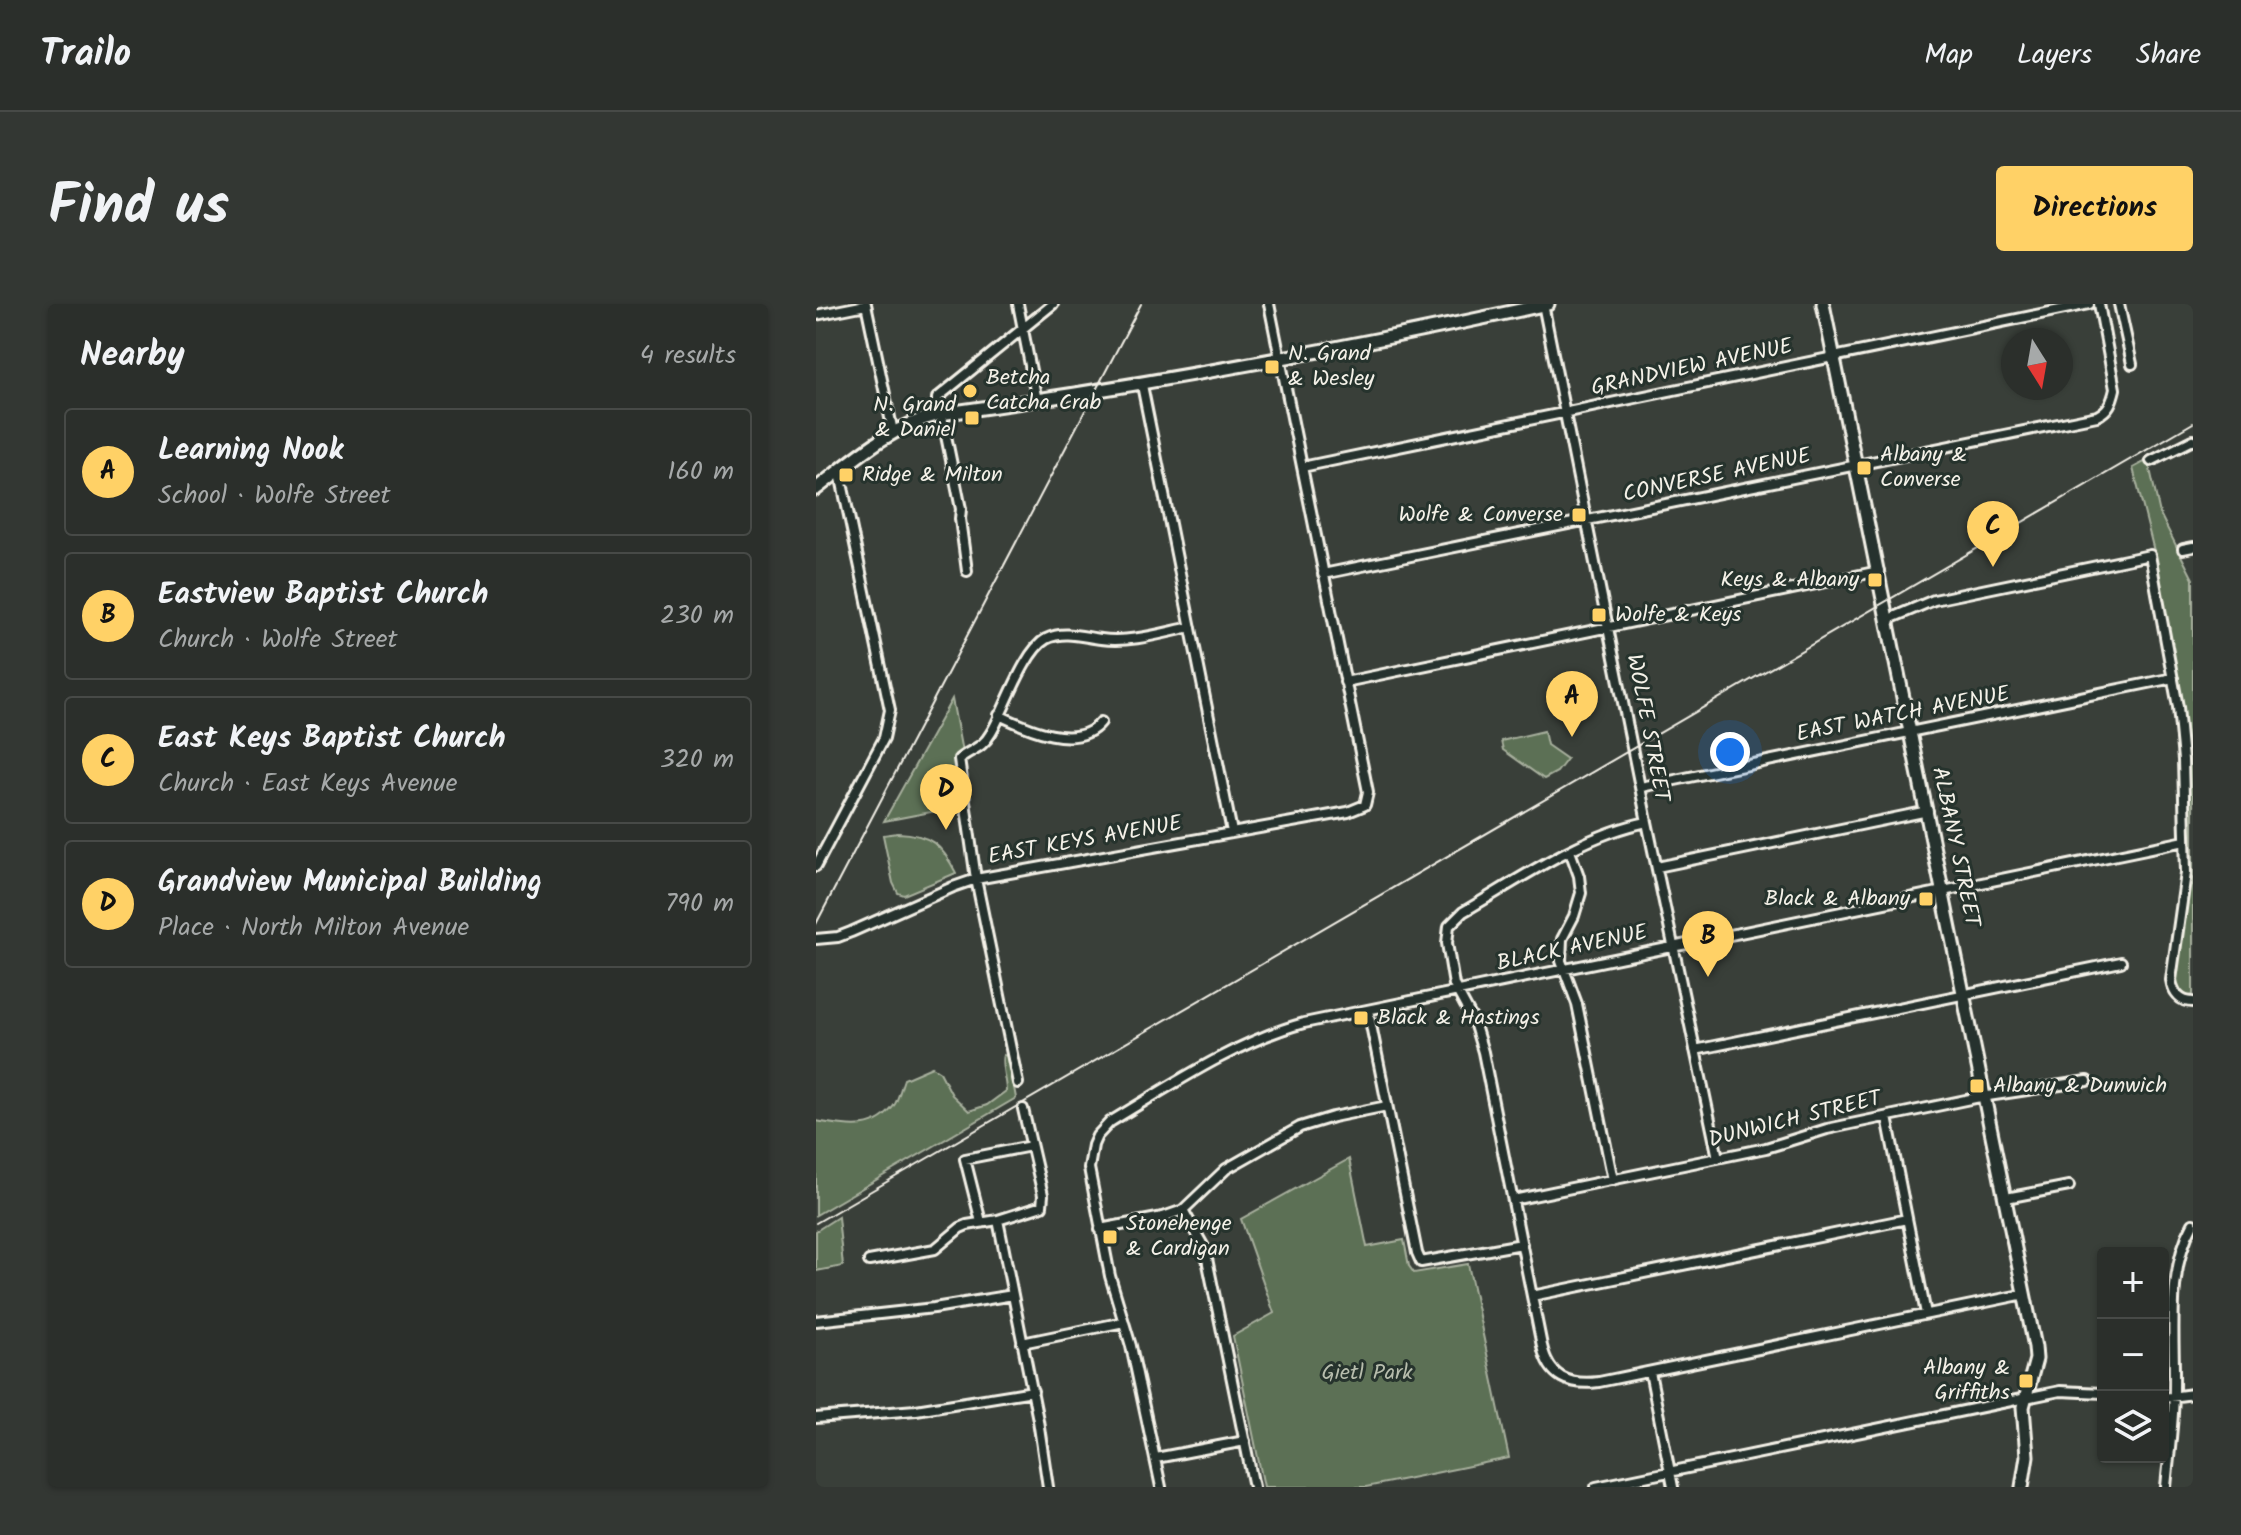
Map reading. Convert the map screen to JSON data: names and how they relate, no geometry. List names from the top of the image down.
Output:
{
  "streets": {
    "street": [
      "GRANDVIEW AVENUE",
      "CONVERSE AVENUE",
      "EAST WATCH AVENUE",
      "WOLFE STREET",
      "EAST KEYS AVENUE",
      "ALBANY STREET",
      "BLACK AVENUE",
      "DUNWICH STREET"
    ]
  },
  "crossings": [
    ["GRANDVIEW AVENUE", "WOLFE STREET"],
    ["GRANDVIEW AVENUE", "ALBANY STREET"],
    ["CONVERSE AVENUE", "WOLFE STREET"],
    ["CONVERSE AVENUE", "ALBANY STREET"],
    ["EAST WATCH AVENUE", "WOLFE STREET"],
    ["EAST WATCH AVENUE", "ALBANY STREET"],
    ["WOLFE STREET", "BLACK AVENUE"],
    ["WOLFE STREET", "DUNWICH STREET"],
    ["ALBANY STREET", "BLACK AVENUE"],
    ["ALBANY STREET", "DUNWICH STREET"]
  ],
  "parks": ["Gietl Park"],
  "places": {
    "transit": [
      "N. Grand & Wesley",
      "N. Grand & Daniel",
      "Albany & Converse",
      "Ridge & Milton",
      "Wolfe & Converse",
      "Keys & Albany",
      "Wolfe & Keys",
      "Black & Albany",
      "Black & Hastings",
      "Albany & Dunwich",
      "Stonehenge & Cardigan",
      "Albany & Griffiths"
    ],
    "other": ["Betcha Catcha Crab"]
  },
  "north": "bottom",
  "page": {
    "header": "Trailo",
    "nav": ["Map", "Layers", "Share"],
    "title": "Find us",
    "buttons": "Directions",
    "heading": ["Nearby", "4 results"],
    "list": [
      {
        "mark": "A",
        "name": "Learning Nook",
        "note": "School · Wolfe Street",
        "value": "160 m"
      },
      {
        "mark": "B",
        "name": "Eastview Baptist Church",
        "note": "Church · Wolfe Street",
        "value": "230 m"
      },
      {
        "mark": "C",
        "name": "East Keys Baptist Church",
        "note": "Church · East Keys Avenue",
        "value": "320 m"
      },
      {
        "mark": "D",
        "name": "Grandview Municipal Building",
        "note": "Place · North Milton Avenue",
        "value": "790 m"
      }
    ],
    "pins": [
      "C",
      "A",
      "D",
      "B"
    ],
    "map_buttons": ["+", "−"]
  }
}
